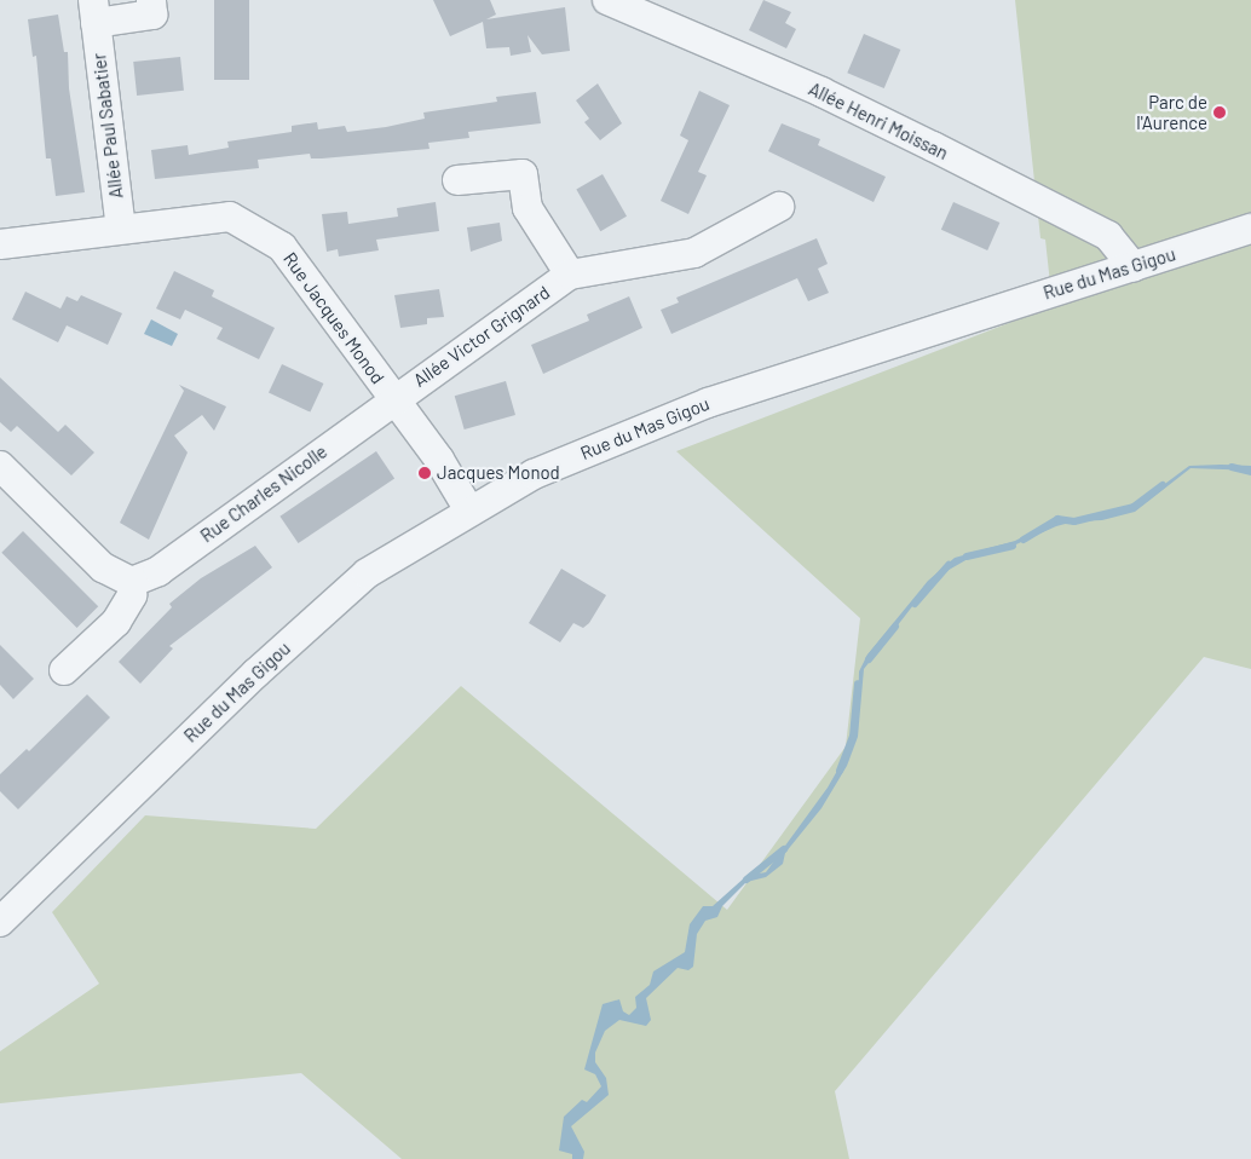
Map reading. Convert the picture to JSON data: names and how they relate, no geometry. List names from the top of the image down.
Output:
{
  "streets": {
    "street": [
      "Allée Henri Moissan",
      "Allée Paul Sabatier",
      "Rue du Mas Gigou",
      "Rue Jacques Monod",
      "Allée Victor Grignard",
      "Rue Charles Nicolle"
    ]
  },
  "crossings": [
    ["Allée Henri Moissan", "Rue du Mas Gigou"],
    ["Allée Paul Sabatier", "Rue Jacques Monod"],
    ["Rue du Mas Gigou", "Rue Jacques Monod"],
    ["Rue Jacques Monod", "Allée Victor Grignard"],
    ["Rue Jacques Monod", "Rue Charles Nicolle"],
    ["Allée Victor Grignard", "Rue Charles Nicolle"]
  ],
  "places": ["Parc de l'Aurence", "Jacques Monod"]
}
